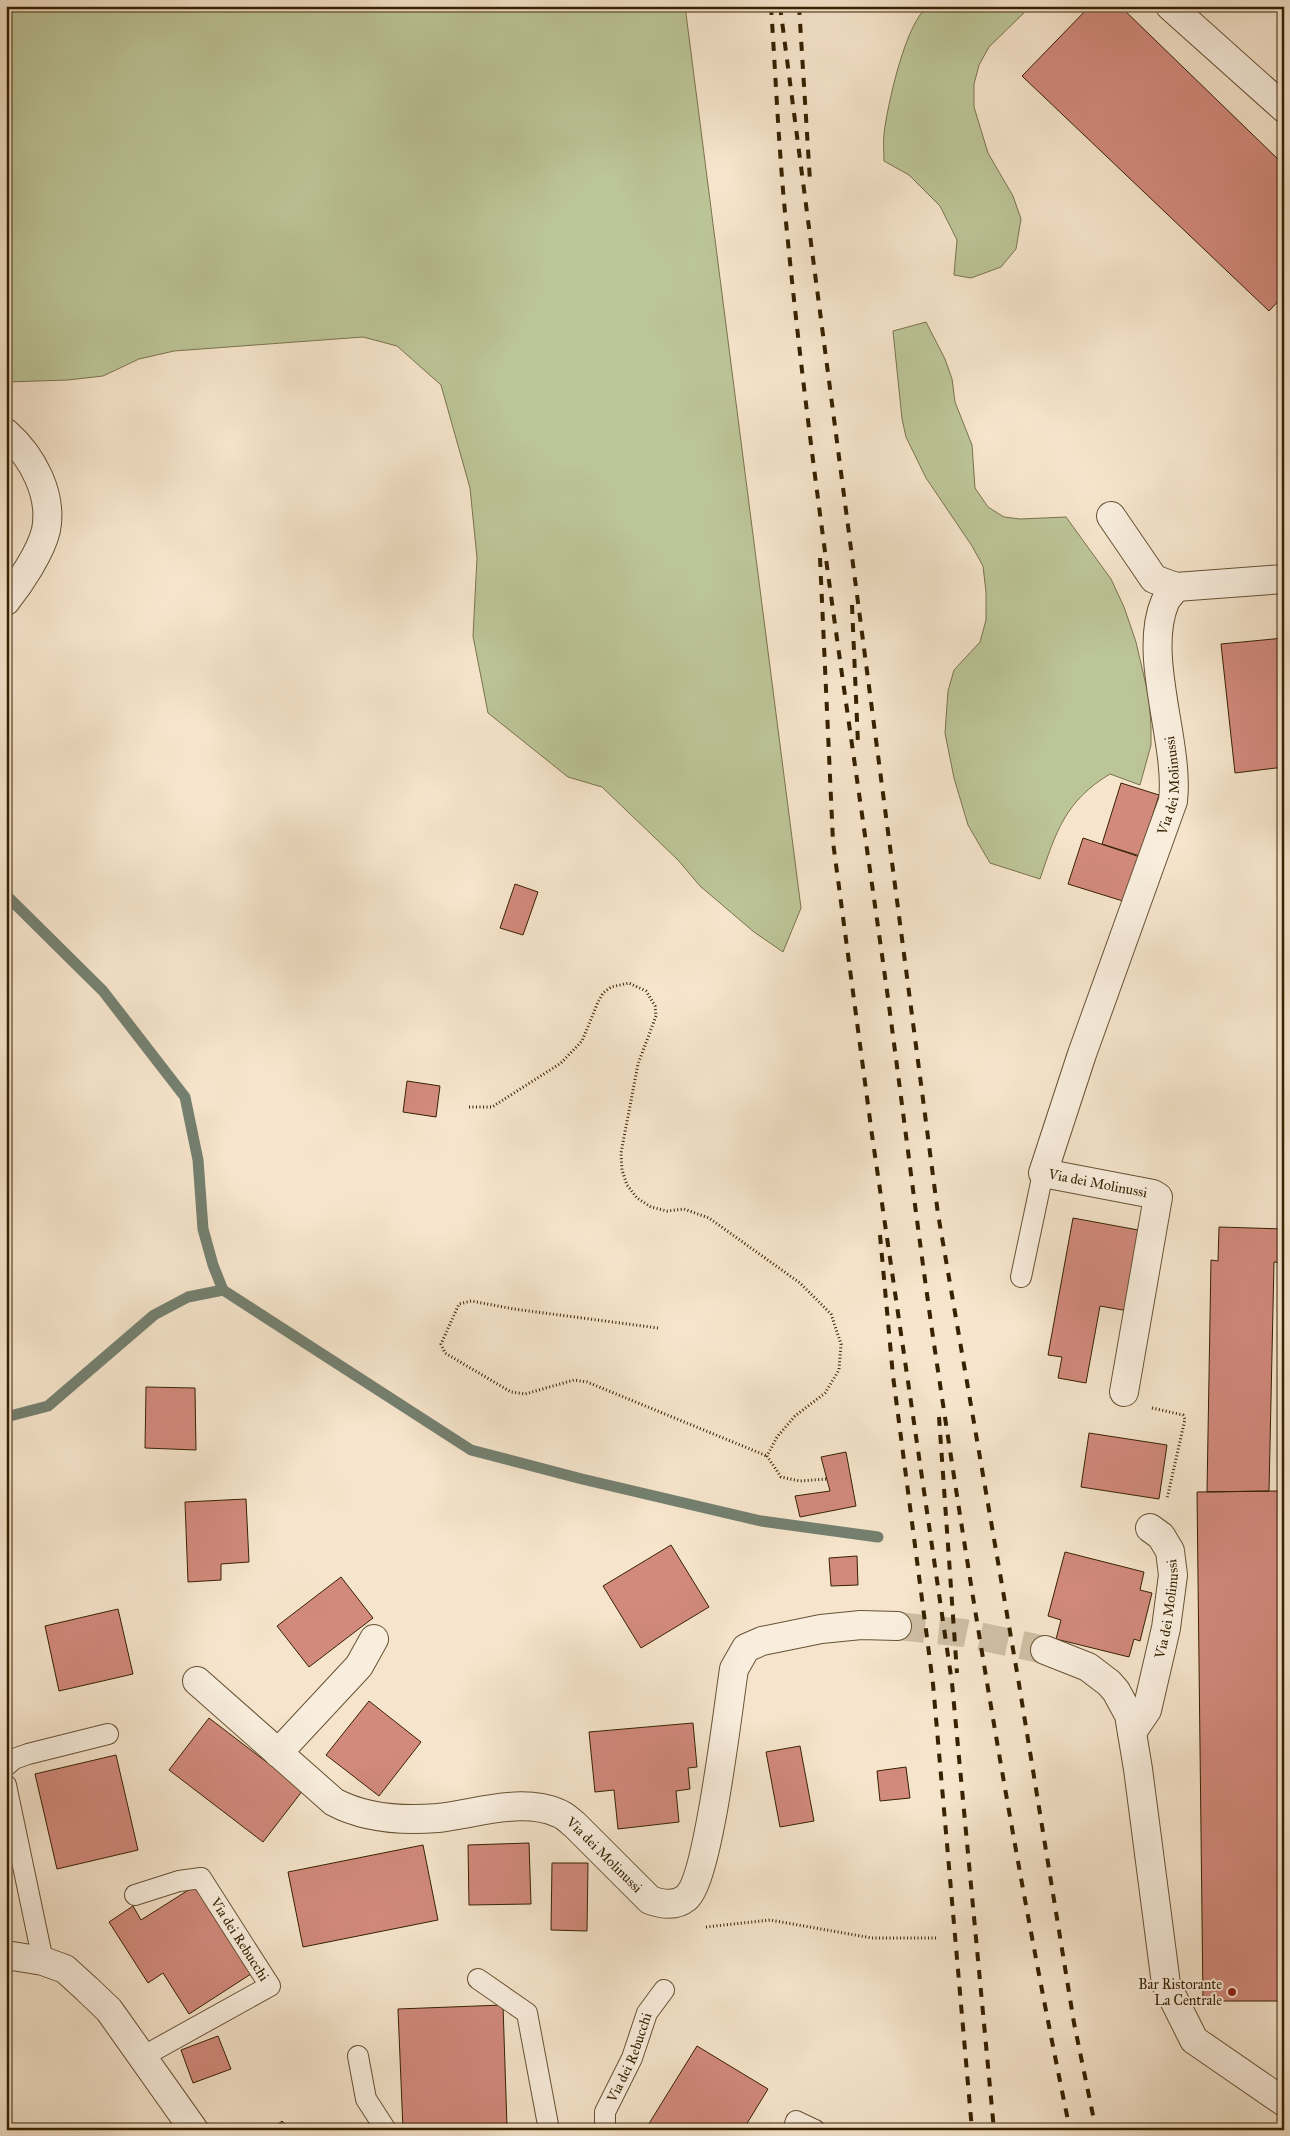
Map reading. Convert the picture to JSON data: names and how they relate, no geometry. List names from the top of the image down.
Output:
{
  "streets": {
    "street": ["Via dei Molinussi"],
    "lane": ["Via dei Rebucchi"]
  },
  "places": ["Bar Ristorante La Centrale"]
}
